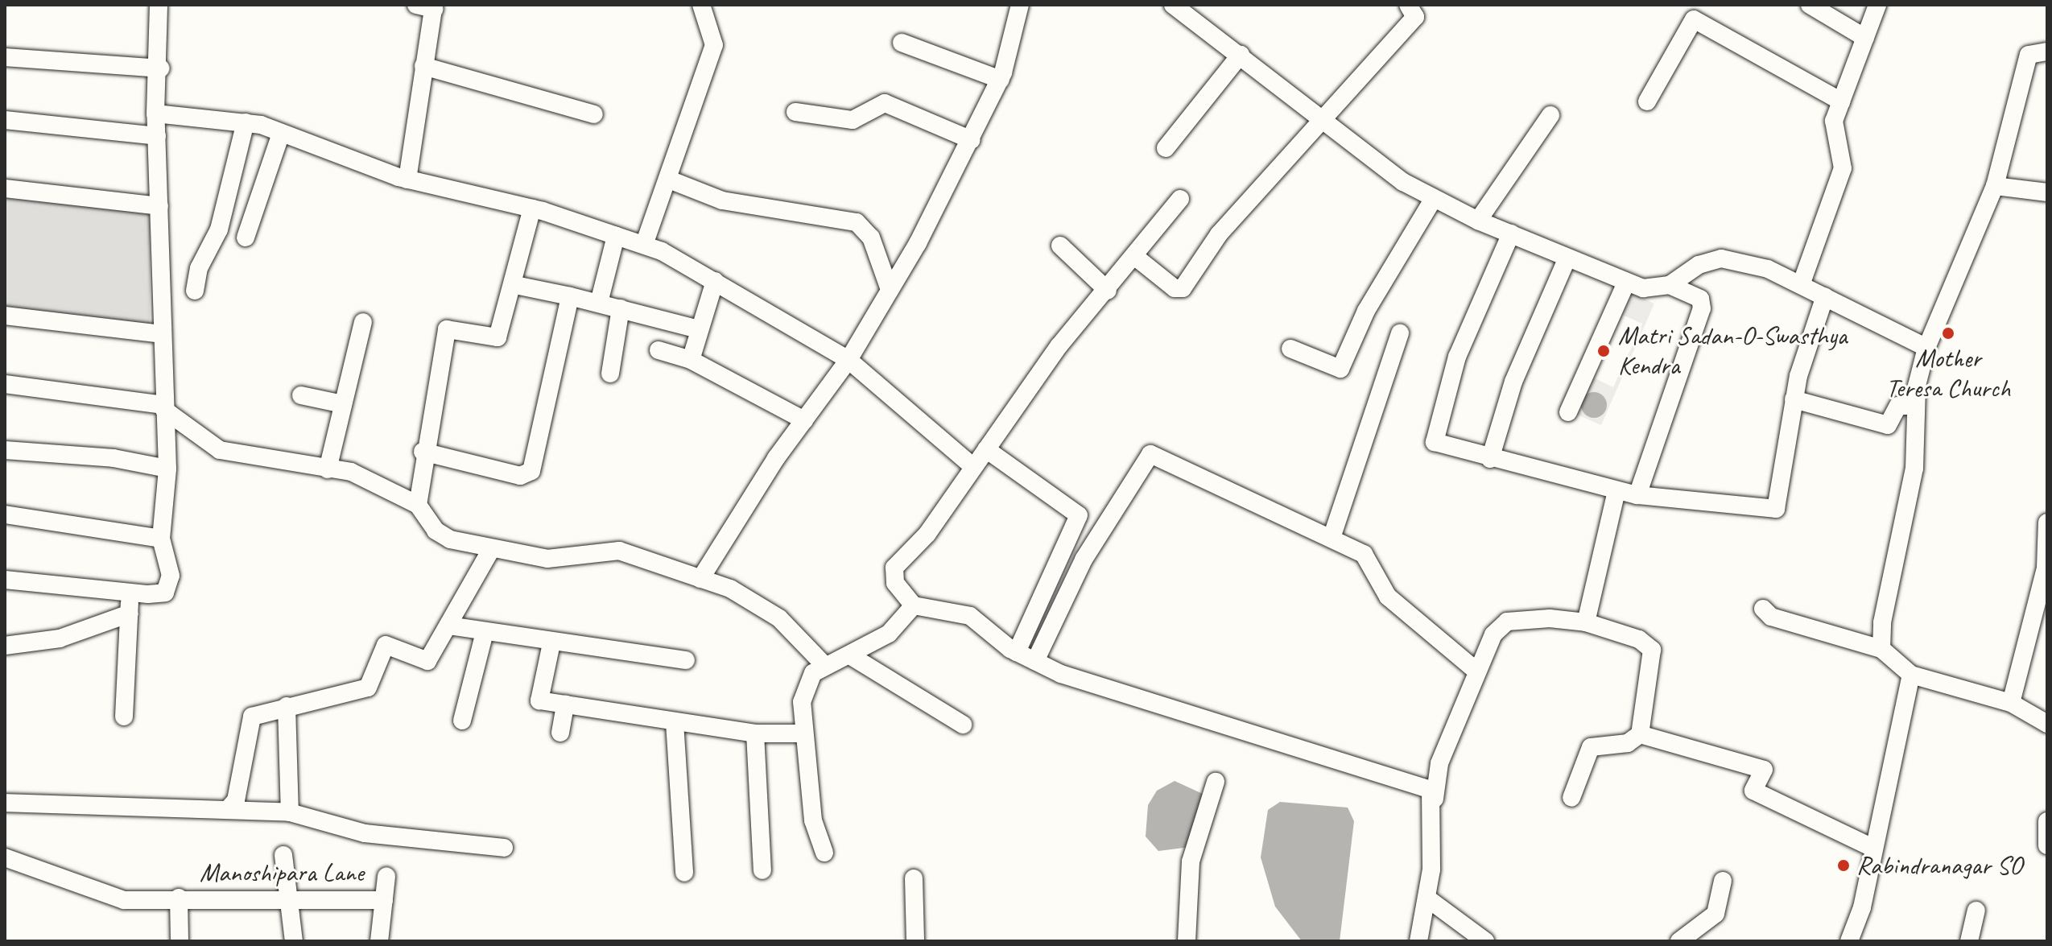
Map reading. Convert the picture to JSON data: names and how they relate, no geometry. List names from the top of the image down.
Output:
{
  "streets": {
    "street": ["Manoshipara Lane"]
  },
  "places": ["Mother Teresa Church", "Matri Sadan-O-Swasthya Kendra", "Rabindranagar SO"]
}
